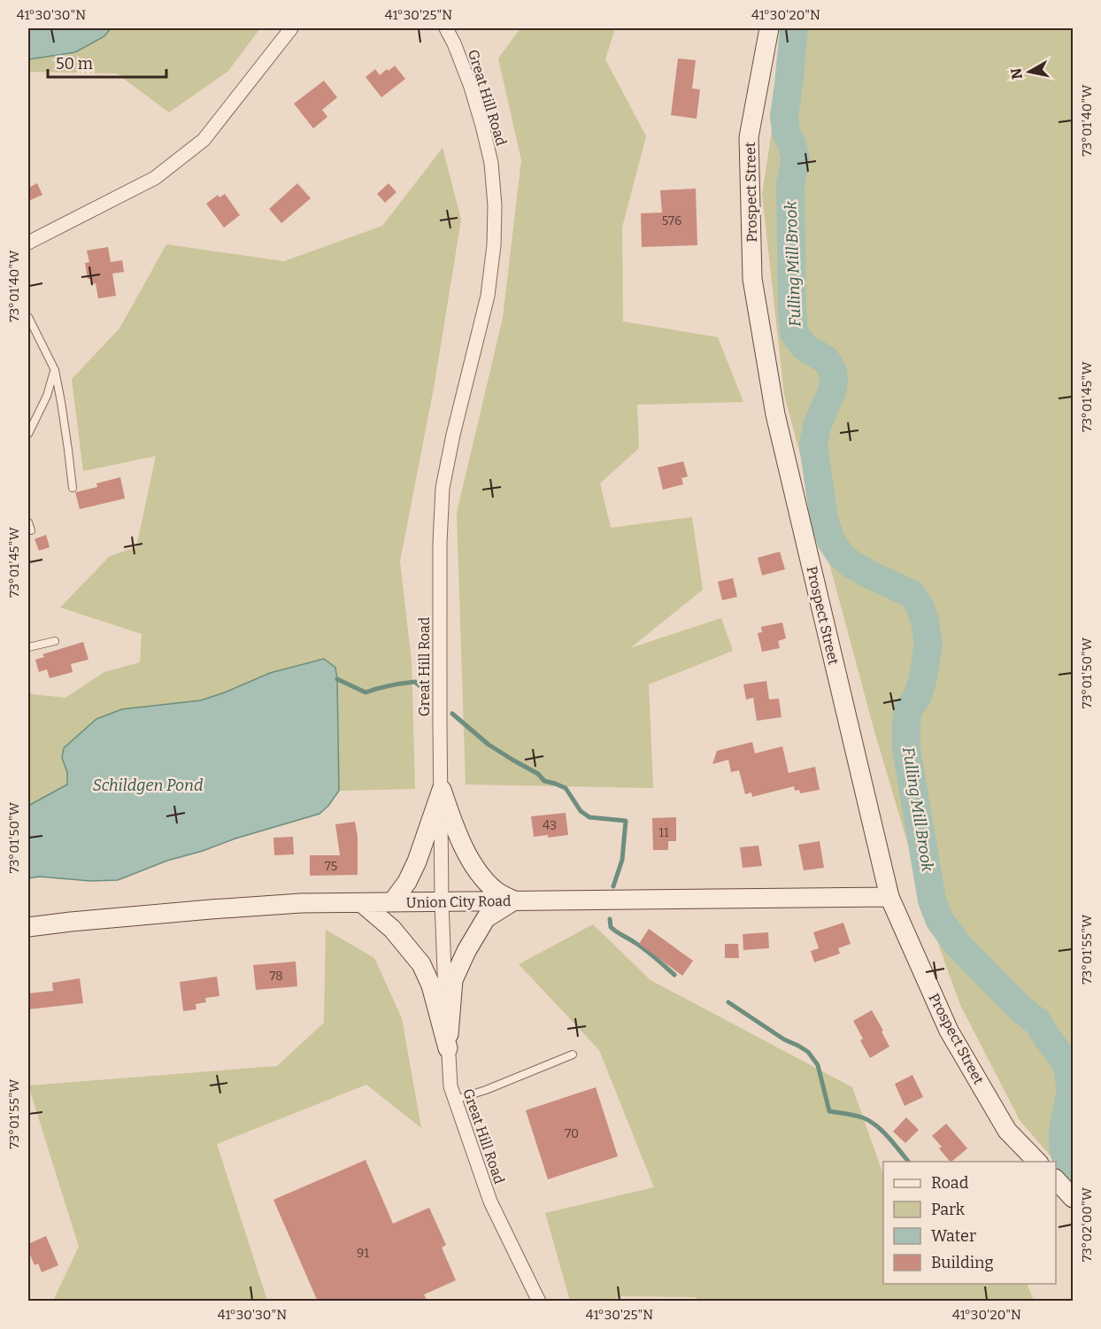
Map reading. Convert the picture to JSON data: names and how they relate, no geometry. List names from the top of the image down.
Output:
{
  "streets": {
    "main road": ["Prospect Street", "Union City Road"],
    "street": ["Great Hill Road"]
  },
  "crossings": [
    ["Great Hill Road", "Union City Road"],
    ["Prospect Street", "Union City Road"]
  ],
  "water": ["Fulling Mill Brook", "Schildgen Pond"],
  "house_numbers": [
    "576",
    "43",
    "11",
    "75",
    "78",
    "70",
    "91"
  ],
  "legend": [
    "Road",
    "Park",
    "Water",
    "Building"
  ],
  "scale_bar": "50 m",
  "north": "left",
  "coordinates": [
    "41°30'30\"N",
    "41°30'25\"N",
    "41°30'20\"N",
    "73°01'40\"W",
    "73°01'45\"W",
    "73°01'50\"W",
    "73°01'55\"W",
    "73°02'00\"W"
  ]
}
